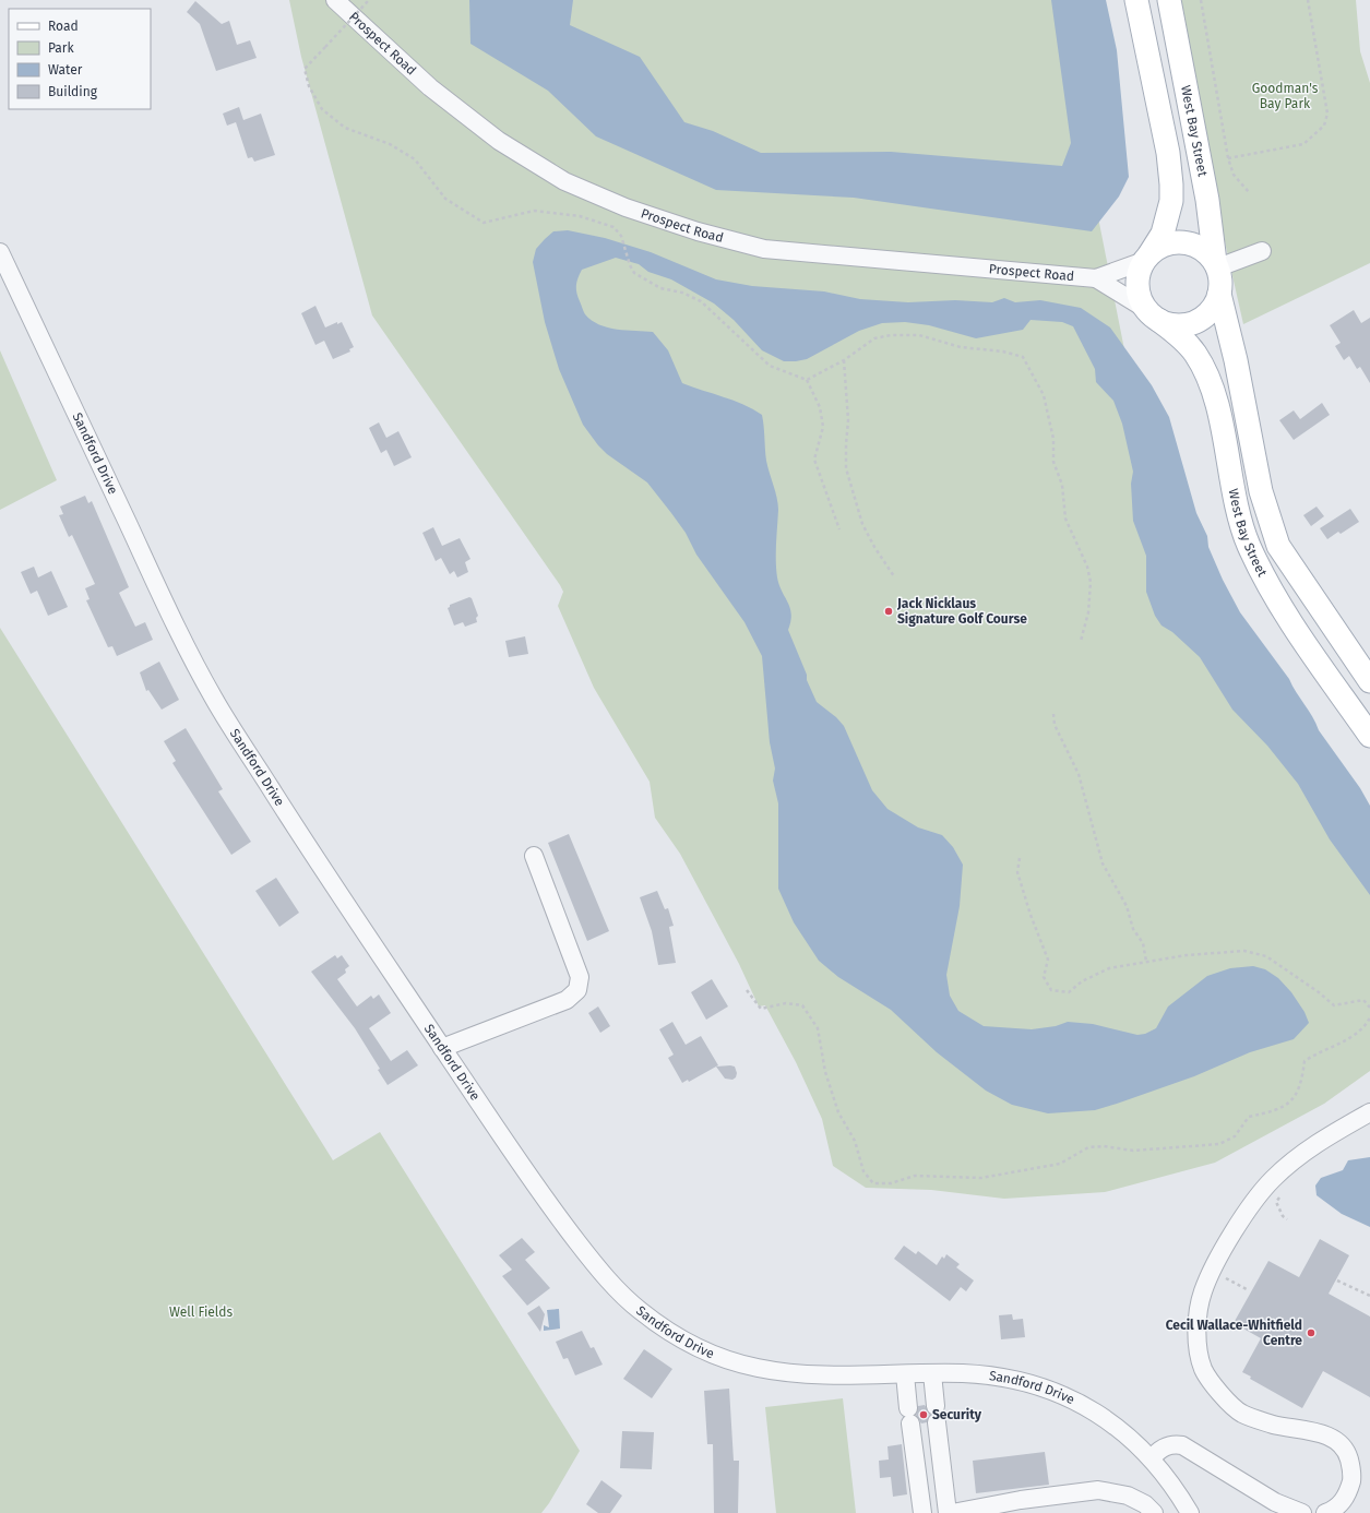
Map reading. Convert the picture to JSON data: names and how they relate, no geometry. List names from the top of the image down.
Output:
{
  "streets": {
    "main road": ["West Bay Street"],
    "street": ["Prospect Road", "Sandford Drive"]
  },
  "crossings": [
    ["Prospect Road", "West Bay Street"]
  ],
  "parks": ["Goodman's Bay Park", "Well Fields"],
  "places": ["Jack Nicklaus Signature Golf Course", "Cecil Wallace-Whitfield Centre", "Security"],
  "legend": [
    "Road",
    "Park",
    "Water",
    "Building"
  ]
}
